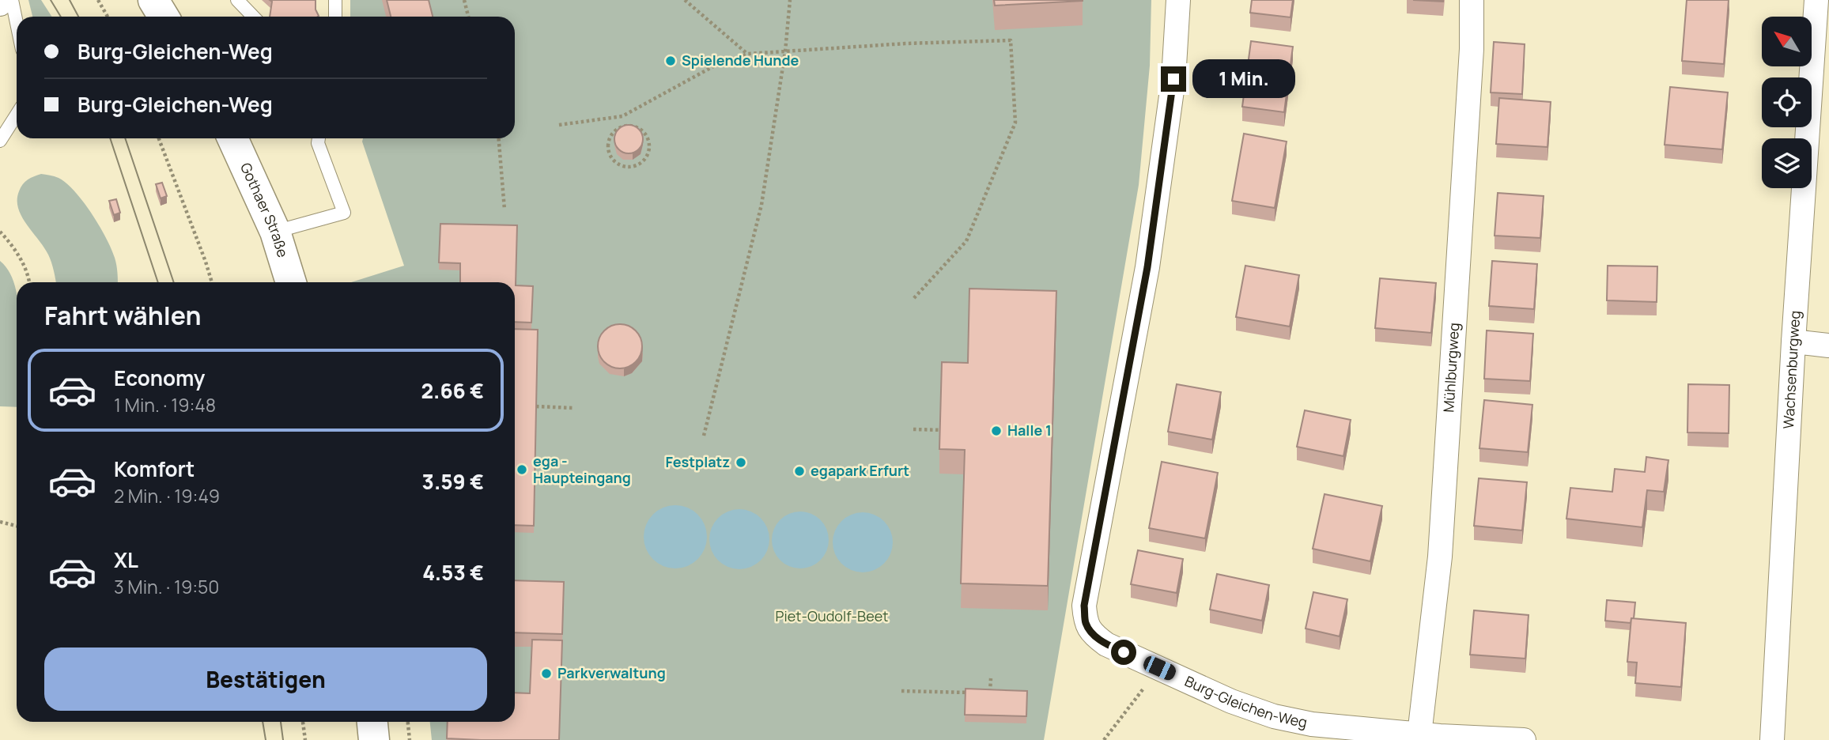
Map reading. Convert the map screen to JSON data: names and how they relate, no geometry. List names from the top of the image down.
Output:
{
  "streets": {
    "main road": ["Gothaer Straße"],
    "street": ["Mühlburgweg", "Wachsenburgweg", "Burg-Gleichen-Weg"]
  },
  "crossings": [
    ["Mühlburgweg", "Burg-Gleichen-Weg"]
  ],
  "parks": ["Piet-Oudolf-Beet"],
  "places": [
    "Spielende Hunde",
    "Halle 1",
    "Festplatz",
    "ega - Haupteingang",
    "egapark Erfurt",
    "Parkverwaltung"
  ],
  "north": "top left",
  "page": {
    "banner": ["Burg-Gleichen-Weg", "Burg-Gleichen-Weg"],
    "bubble": "1 Min.",
    "heading": "Fahrt wählen",
    "list": [
      {
        "name": "Economy",
        "note": "1 Min. · 19:48",
        "value": "2.66 €"
      },
      {
        "name": "Komfort",
        "note": "2 Min. · 19:49",
        "value": "3.59 €"
      },
      {
        "name": "XL",
        "note": "3 Min. · 19:50",
        "value": "4.53 €"
      }
    ],
    "buttons": "Bestätigen"
  }
}
